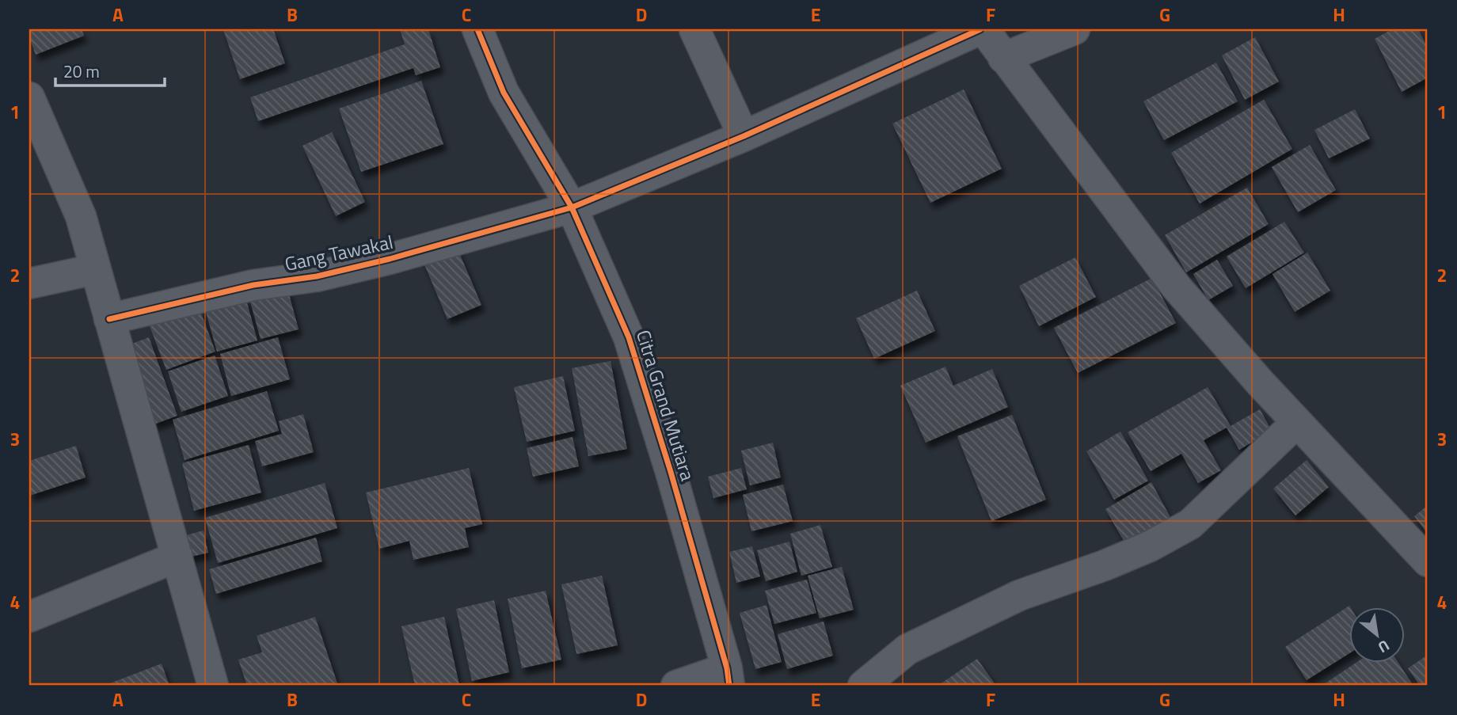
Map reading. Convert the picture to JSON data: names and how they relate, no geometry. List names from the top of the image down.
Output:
{
  "streets": {
    "street": ["Gang Tawakal", "Citra Grand Mutiara"]
  },
  "crossings": [
    ["Gang Tawakal", "Citra Grand Mutiara"]
  ],
  "scale_bar": "20 m",
  "north": "bottom right",
  "grid": {
    "columns": [
      "A",
      "B",
      "C",
      "D",
      "E",
      "F",
      "G",
      "H"
    ],
    "rows": [
      "1",
      "2",
      "3",
      "4"
    ]
  }
}
